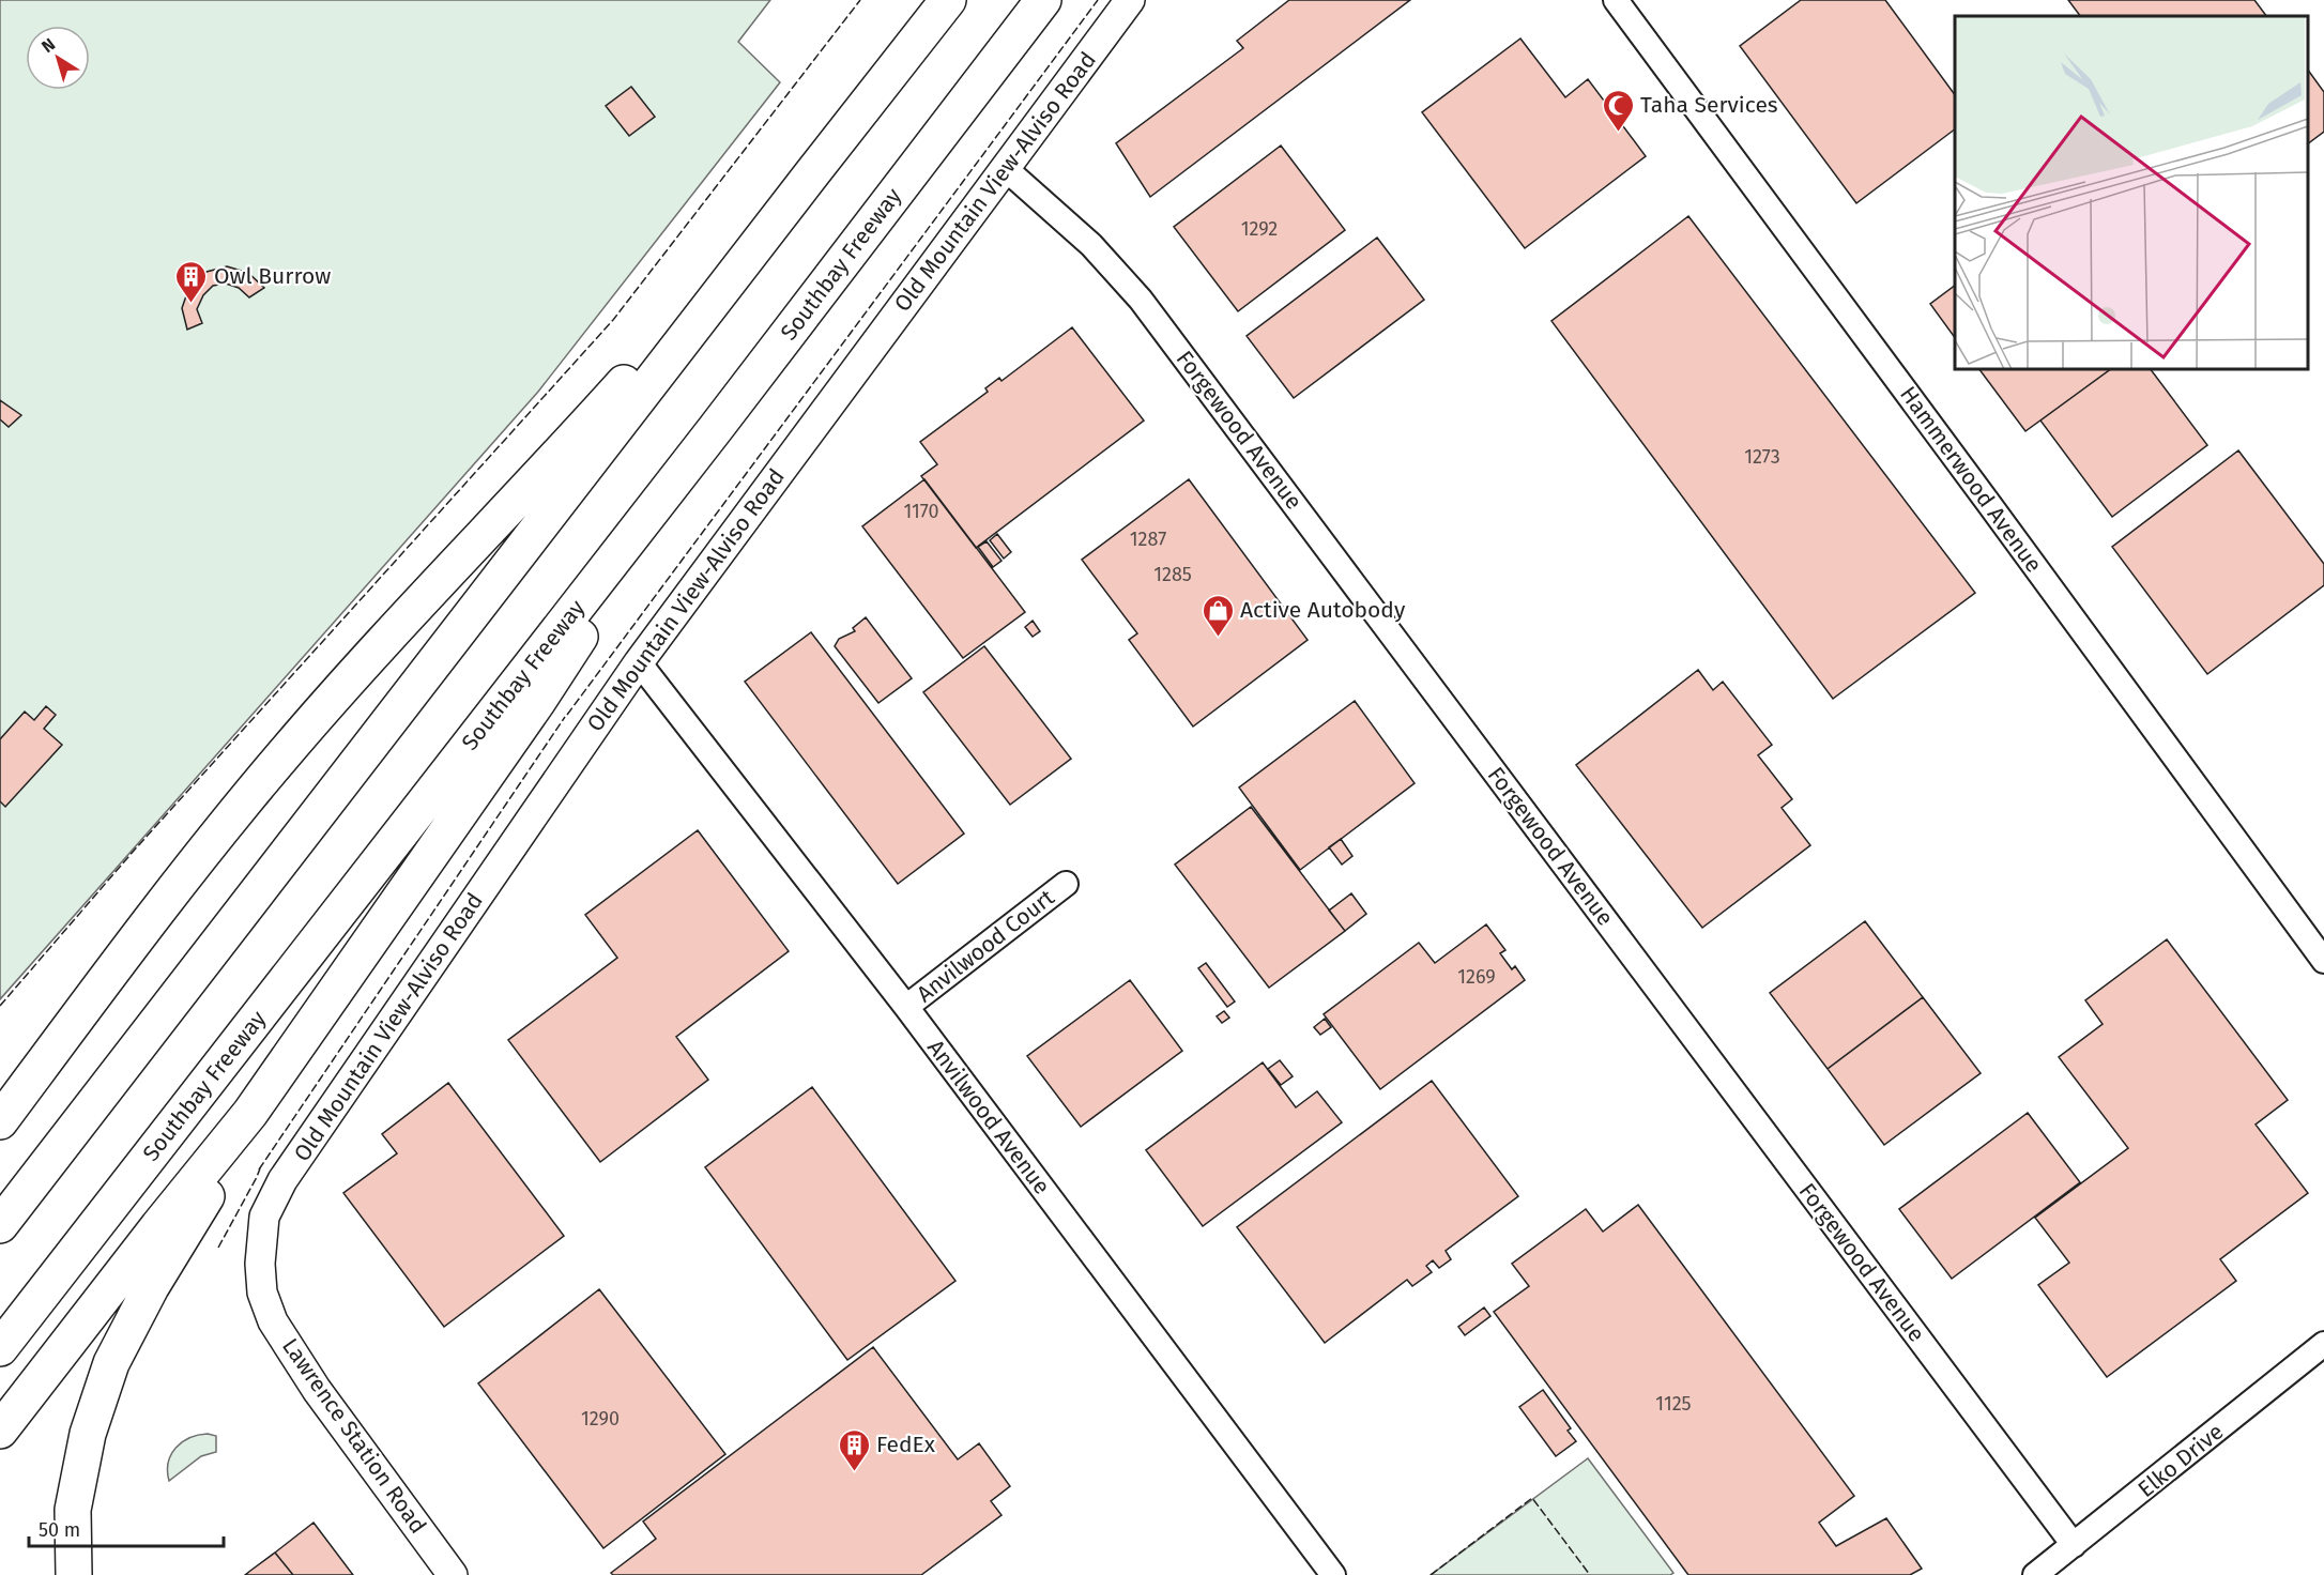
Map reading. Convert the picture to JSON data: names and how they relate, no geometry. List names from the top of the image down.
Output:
{
  "streets": {
    "highway": ["Southbay Freeway"],
    "street": [
      "Old Mountain View-Alviso Road",
      "Forgewood Avenue",
      "Hammerwood Avenue",
      "Anvilwood Court",
      "Anvilwood Avenue",
      "Lawrence Station Road",
      "Elko Drive"
    ]
  },
  "crossings": [
    ["Old Mountain View-Alviso Road", "Forgewood Avenue"],
    ["Old Mountain View-Alviso Road", "Anvilwood Avenue"],
    ["Old Mountain View-Alviso Road", "Lawrence Station Road"],
    ["Forgewood Avenue", "Elko Drive"],
    ["Anvilwood Court", "Anvilwood Avenue"]
  ],
  "places": {
    "mosque": ["Taha Services"],
    "building": ["Owl Burrow", "FedEx"],
    "shop": ["Active Autobody"]
  },
  "house_numbers": [
    "1292",
    "1273",
    "1170",
    "1287",
    "1285",
    "1269",
    "1125",
    "1290"
  ],
  "scale_bar": "50 m",
  "north": "top left"
}
